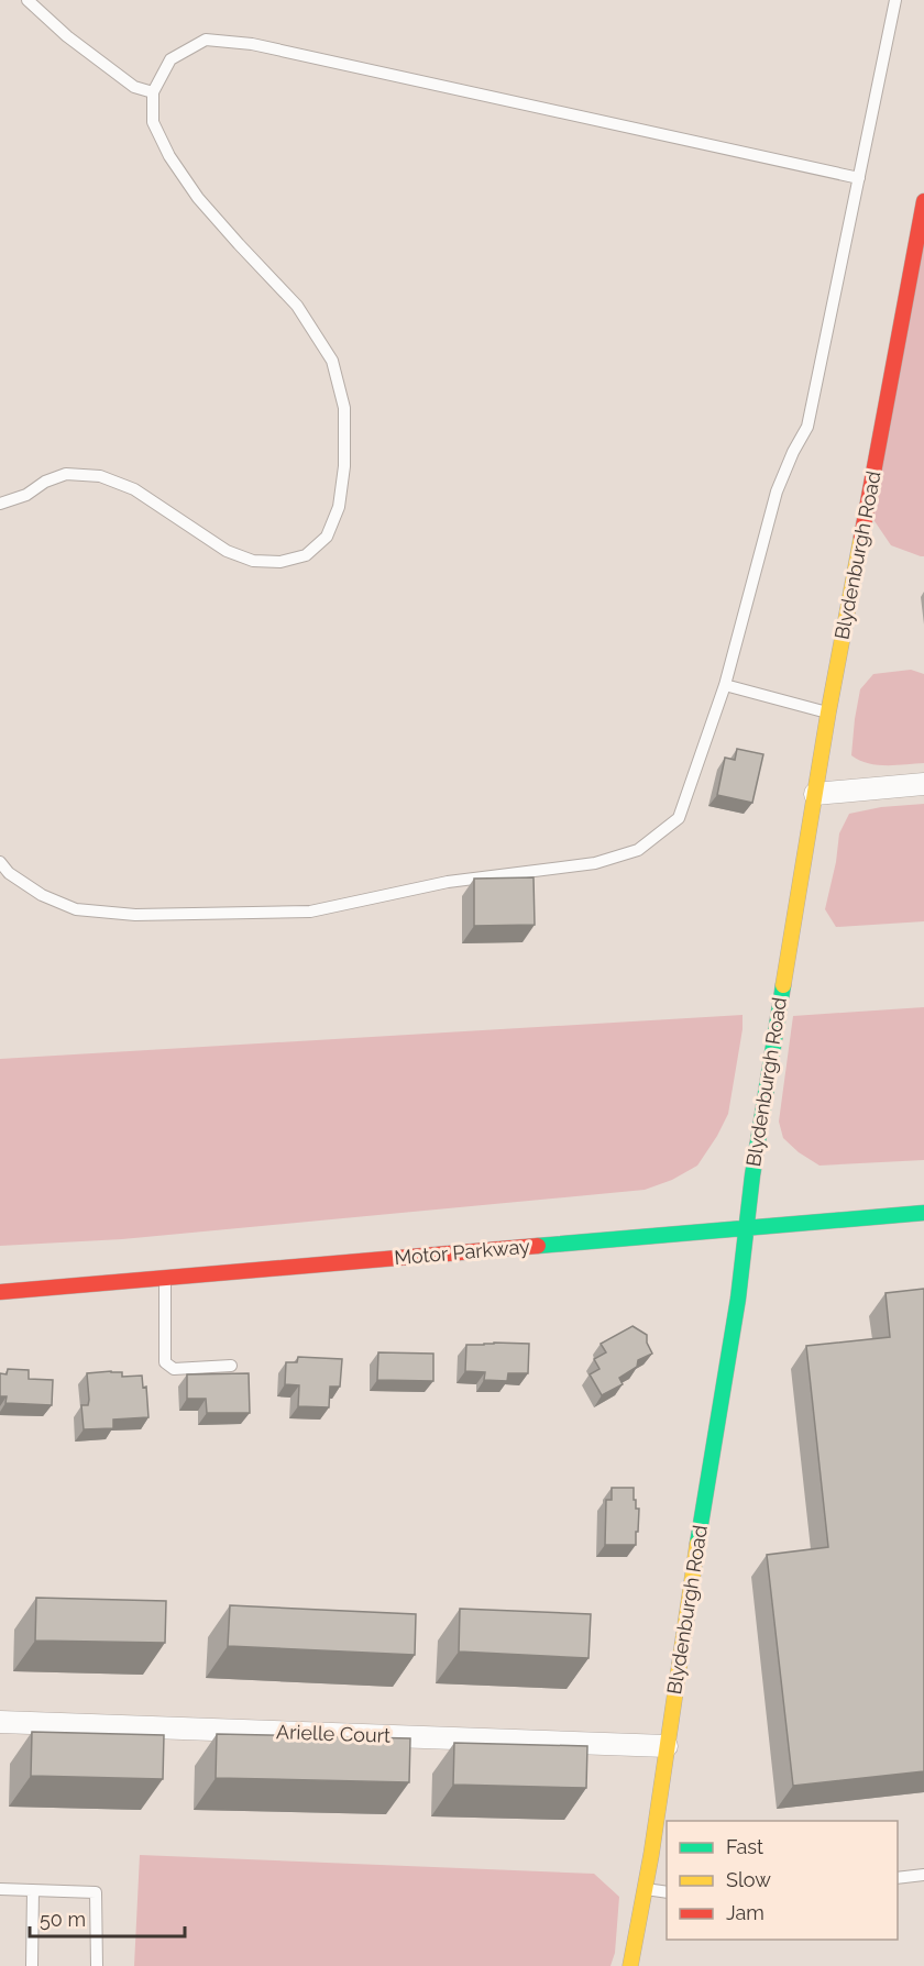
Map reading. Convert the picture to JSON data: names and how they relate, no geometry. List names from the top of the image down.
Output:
{
  "streets": {
    "street": ["Blydenburgh Road", "Motor Parkway", "Arielle Court"]
  },
  "crossings": [
    ["Blydenburgh Road", "Motor Parkway"],
    ["Blydenburgh Road", "Arielle Court"]
  ],
  "legend": ["Fast", "Slow", "Jam"],
  "scale_bar": "50 m"
}
